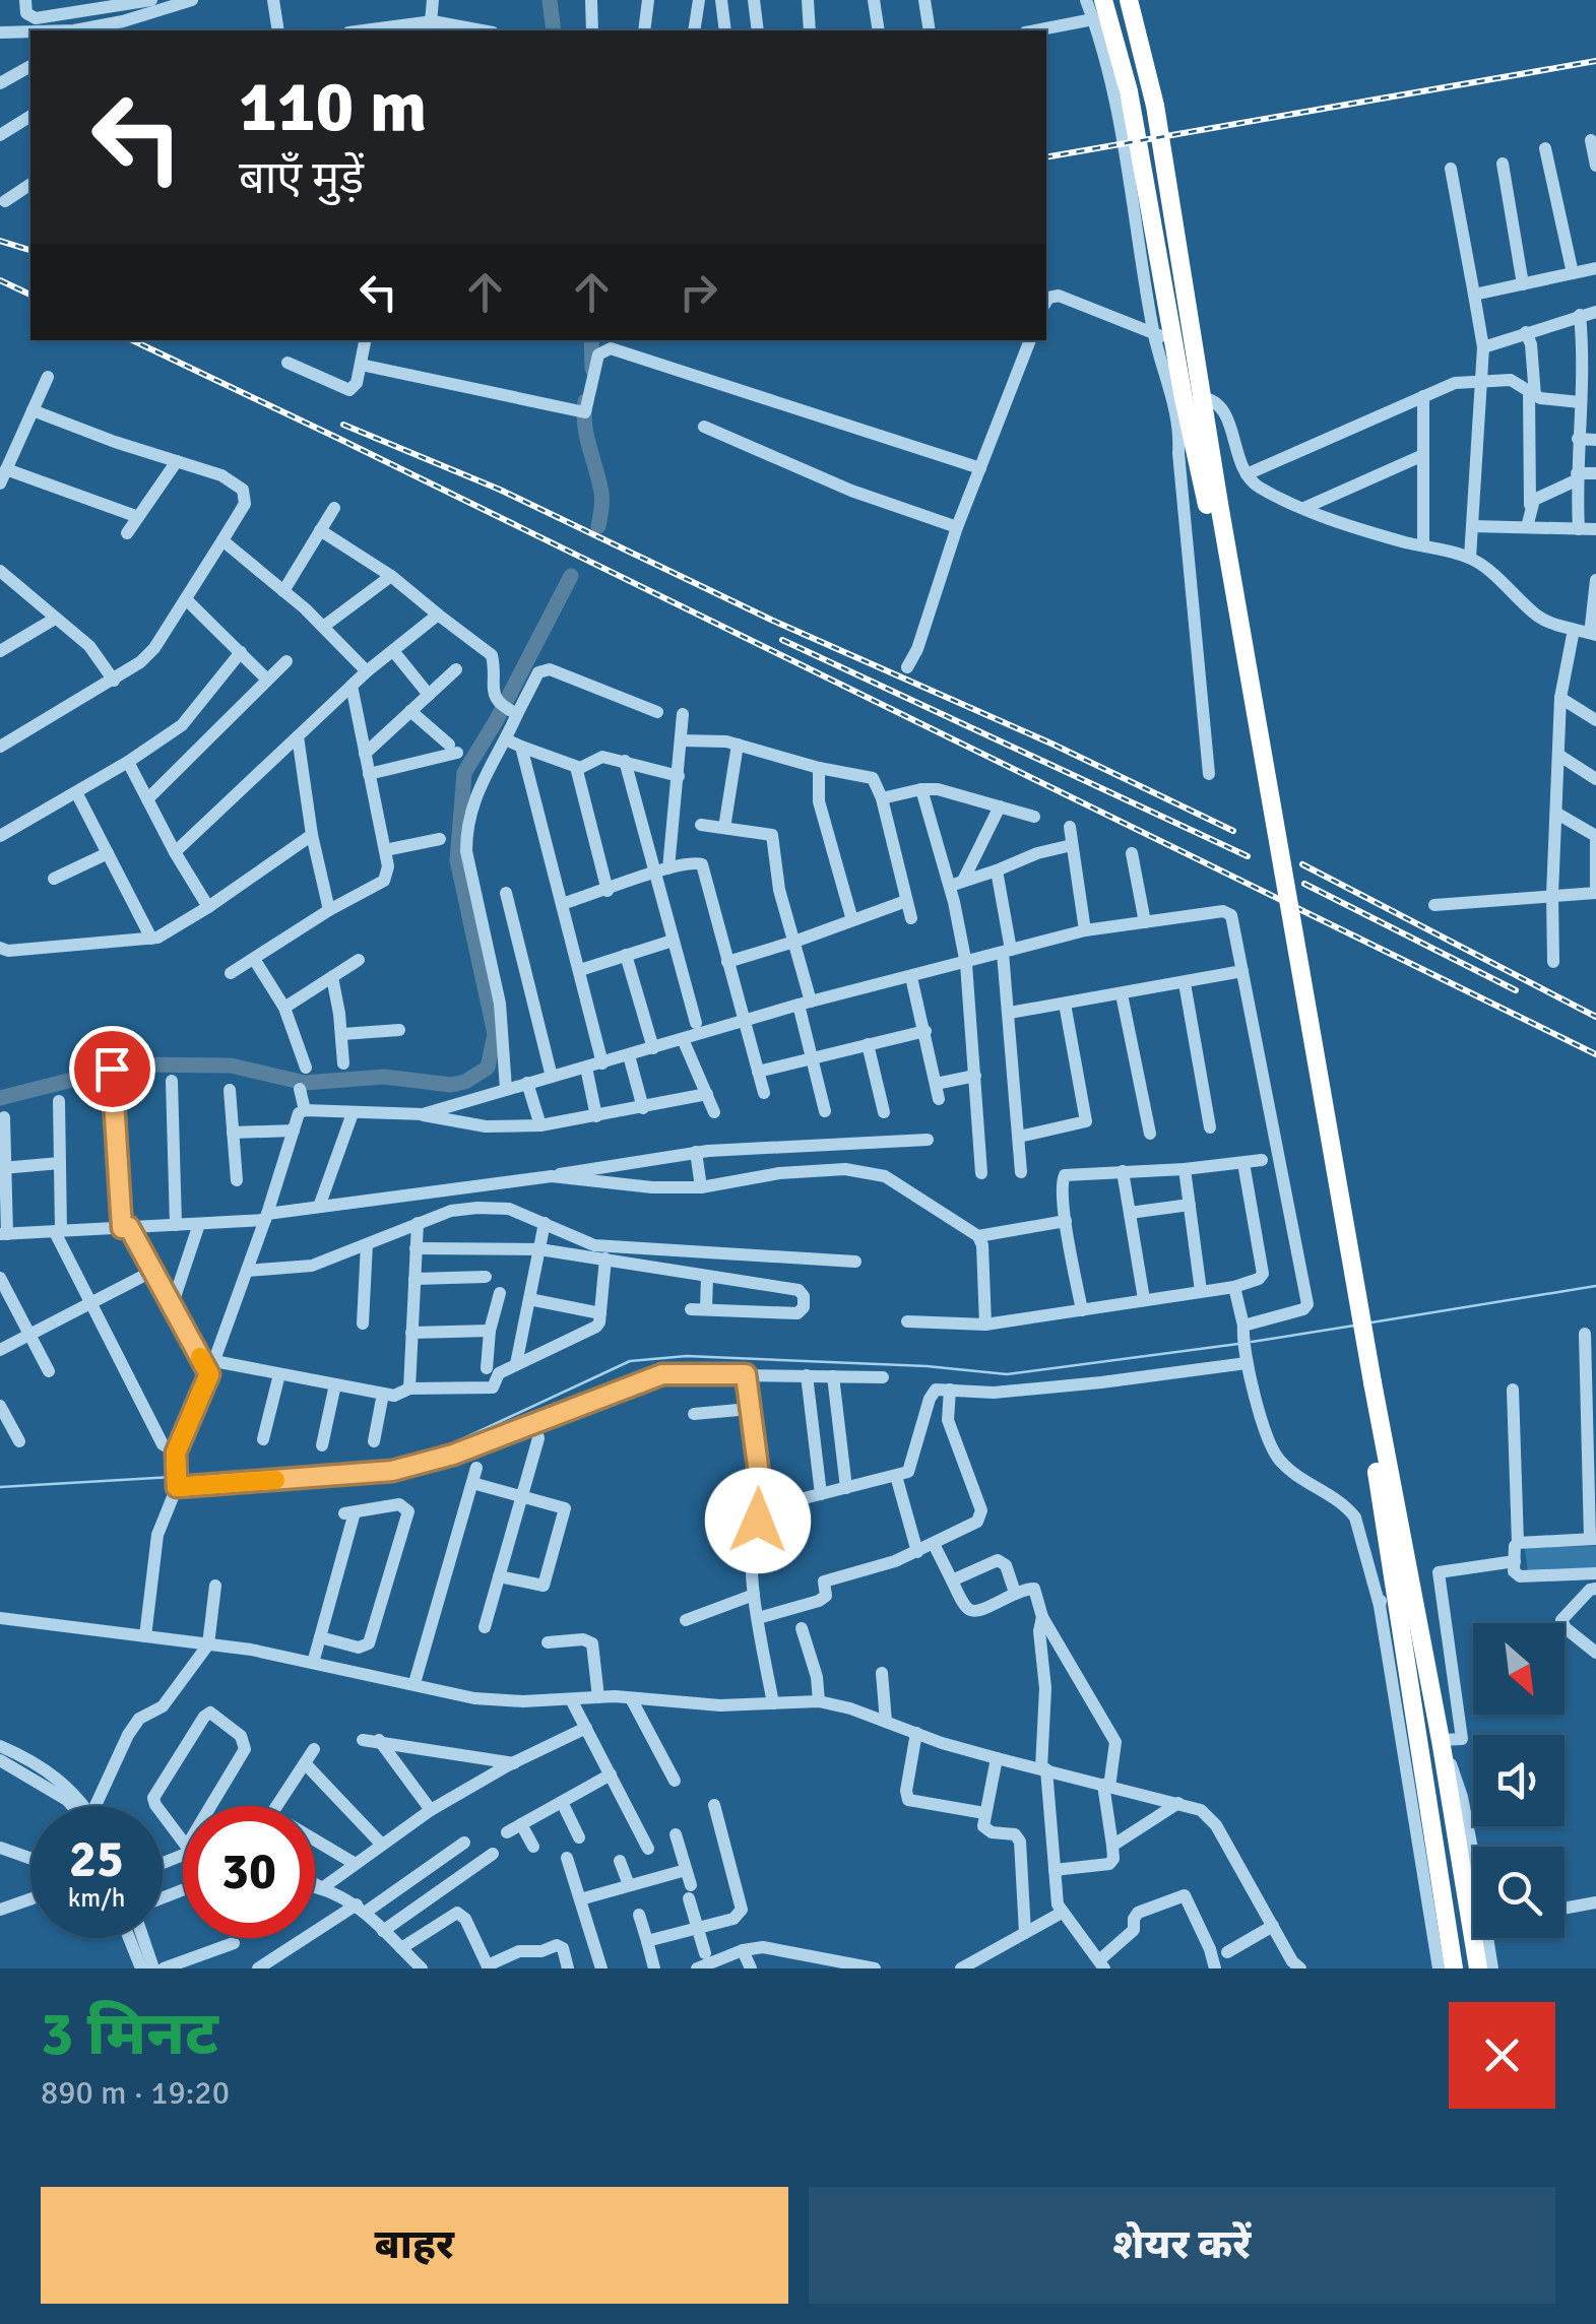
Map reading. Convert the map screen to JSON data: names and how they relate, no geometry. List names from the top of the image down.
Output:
{
  "north": "bottom right",
  "page": {
    "turn": ["110 m", "बाएँ मुड़ें"],
    "speed": "25 km/h",
    "limit": "30",
    "heading": ["3 मिनट", "890 m · 19:20"],
    "buttons": ["बाहर", "शेयर करें"]
  }
}
